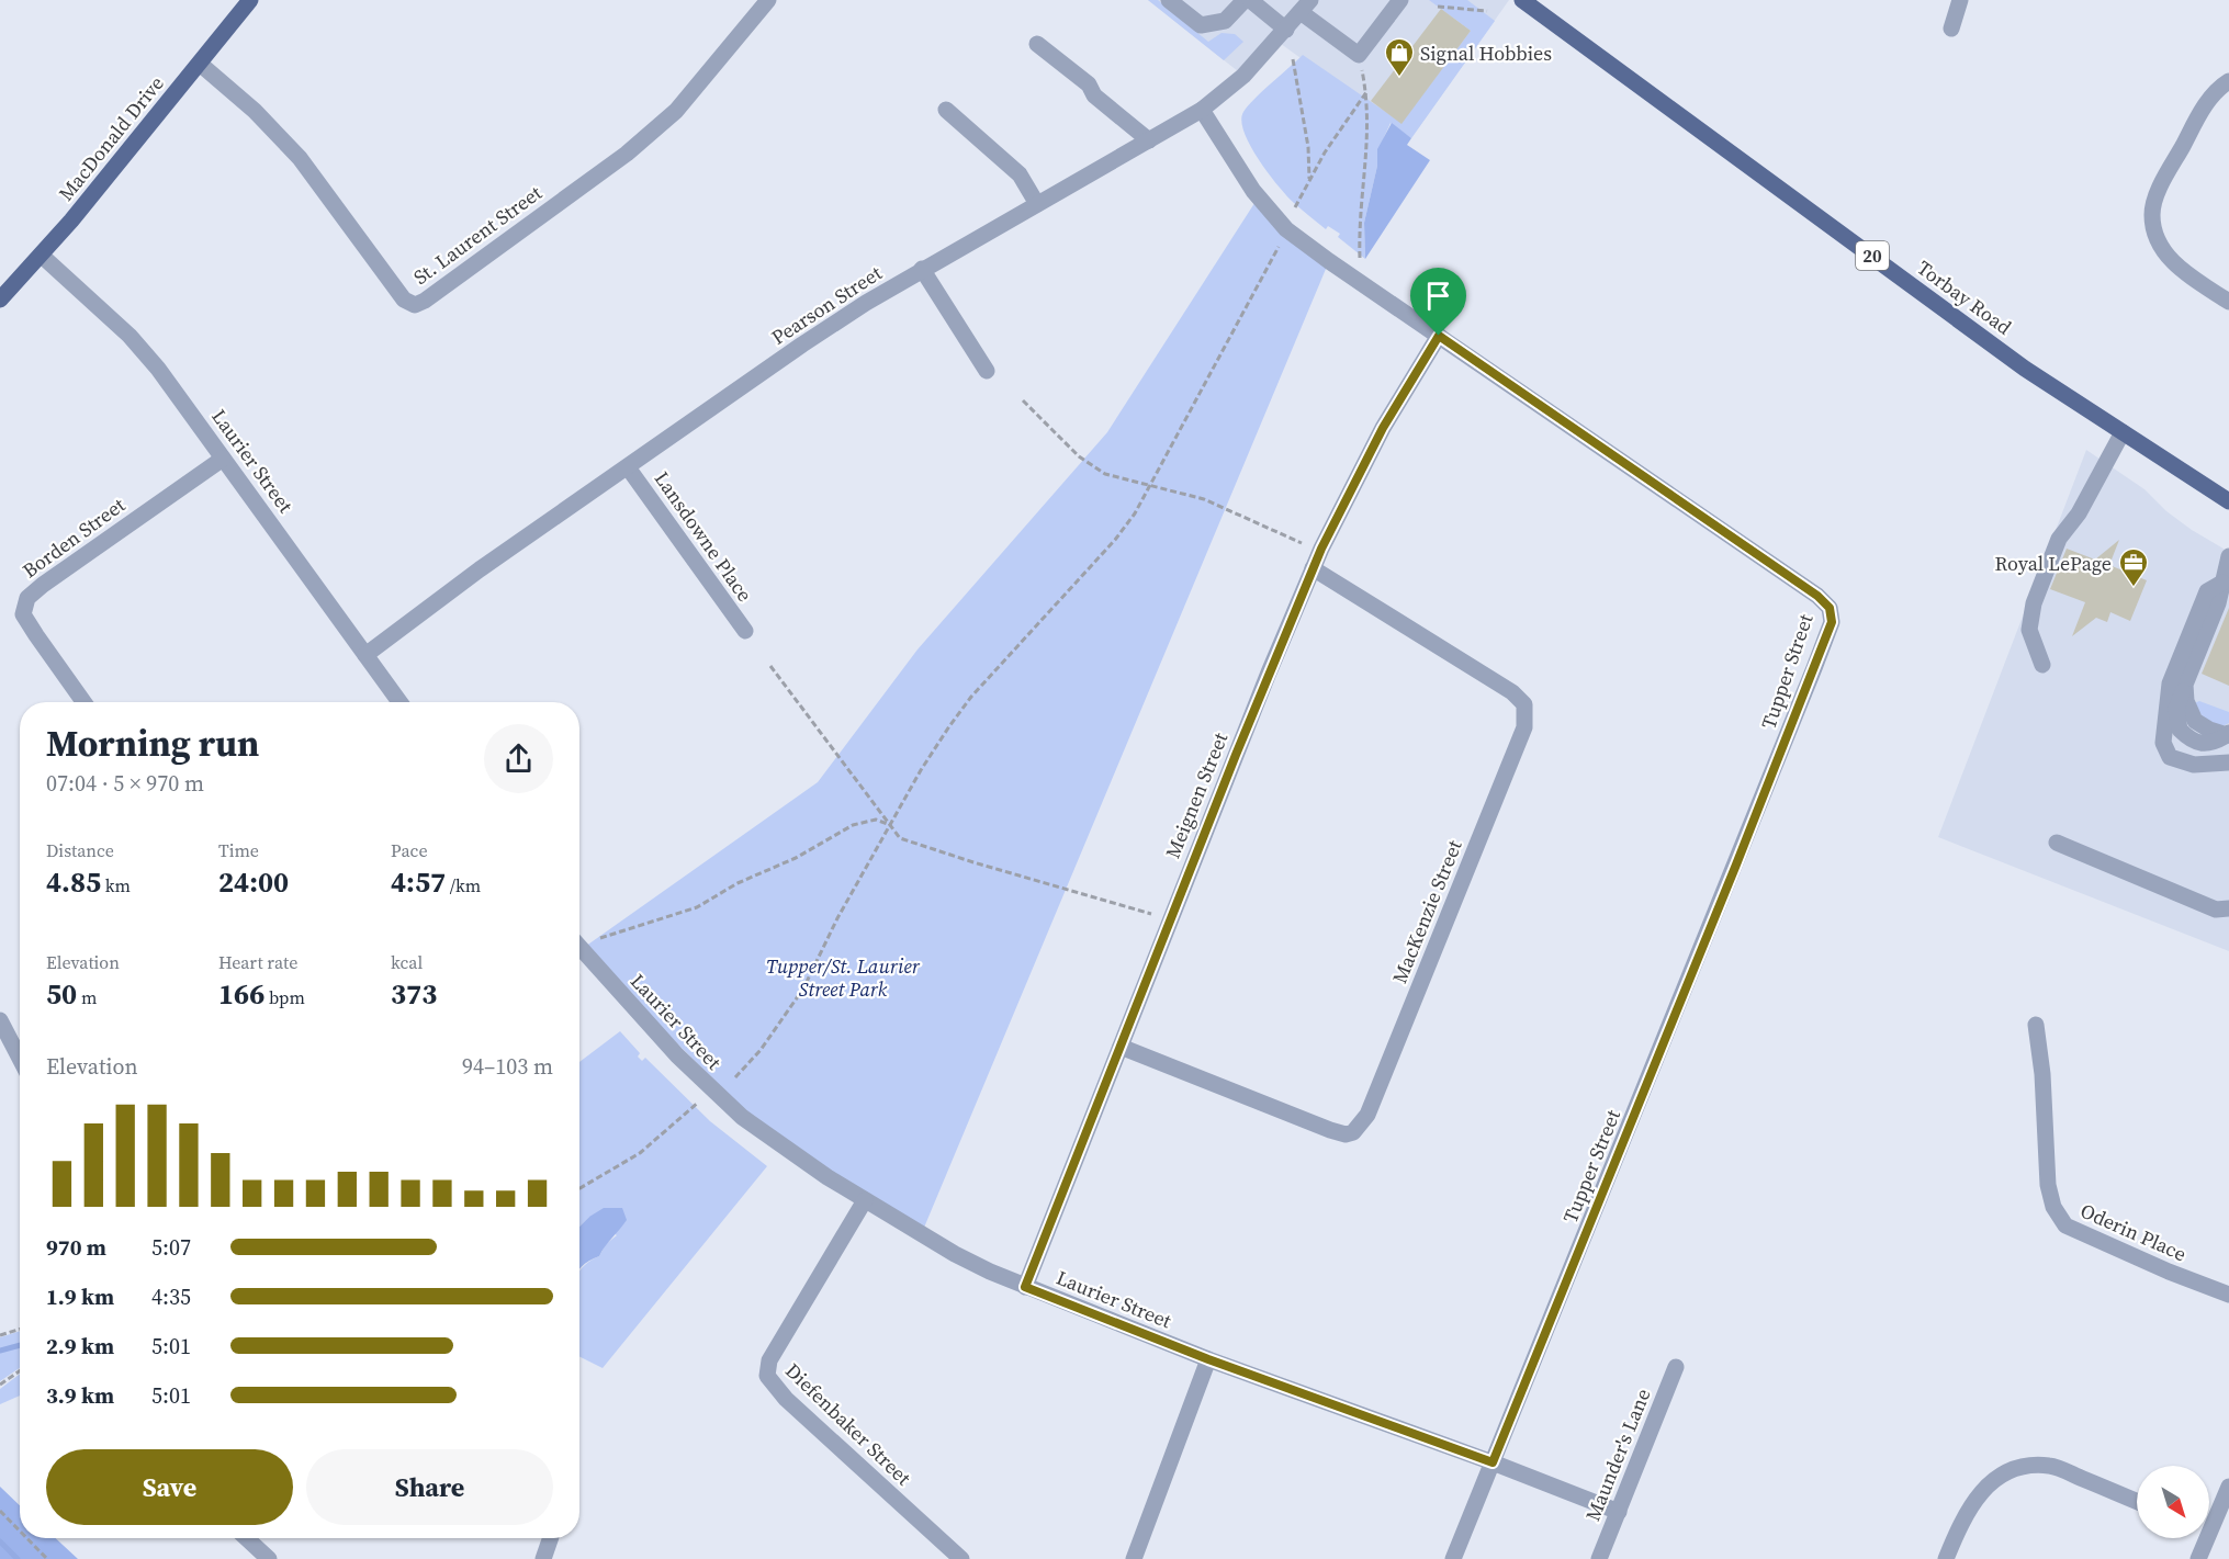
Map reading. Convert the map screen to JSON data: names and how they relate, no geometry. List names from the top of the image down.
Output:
{
  "streets": {
    "main road": ["MacDonald Drive", "20", "Torbay Road"],
    "street": [
      "St. Laurent Street",
      "Pearson Street",
      "Laurier Street",
      "Lansdowne Place",
      "Borden Street",
      "Tupper Street",
      "Meignen Street",
      "MacKenzie Street",
      "Oderin Place",
      "Diefenbaker Street",
      "Maunder's Lane"
    ]
  },
  "crossings": [
    ["MacDonald Drive", "St. Laurent Street"],
    ["MacDonald Drive", "Laurier Street"],
    ["Pearson Street", "Laurier Street"],
    ["Pearson Street", "Lansdowne Place"],
    ["Pearson Street", "Tupper Street"],
    ["Laurier Street", "Borden Street"],
    ["Laurier Street", "Tupper Street"],
    ["Laurier Street", "Meignen Street"],
    ["Laurier Street", "Diefenbaker Street"],
    ["Laurier Street", "Maunder's Lane"],
    ["Tupper Street", "Meignen Street"],
    ["Meignen Street", "MacKenzie Street"]
  ],
  "parks": ["Tupper/St. Laurier Street Park"],
  "places": {
    "shop": ["Signal Hobbies"],
    "office": ["Royal LePage"]
  },
  "north": "bottom right",
  "page": {
    "heading": ["Morning run", "07:04 · 5 × 970 m"],
    "stats": [
      ["Distance", "4.85 km"],
      ["Time", "24:00"],
      ["Pace", "4:57 /km"],
      ["Elevation", "50 m"],
      ["Heart rate", "166 bpm"],
      ["kcal", "373"]
    ],
    "chart": ["Elevation", "94–103 m"],
    "list": [
      {
        "name": "970 m",
        "note": "5:07"
      },
      {
        "name": "1.9 km",
        "note": "4:35"
      },
      {
        "name": "2.9 km",
        "note": "5:01"
      },
      {
        "name": "3.9 km",
        "note": "5:01"
      }
    ],
    "buttons": ["Save", "Share"]
  }
}
